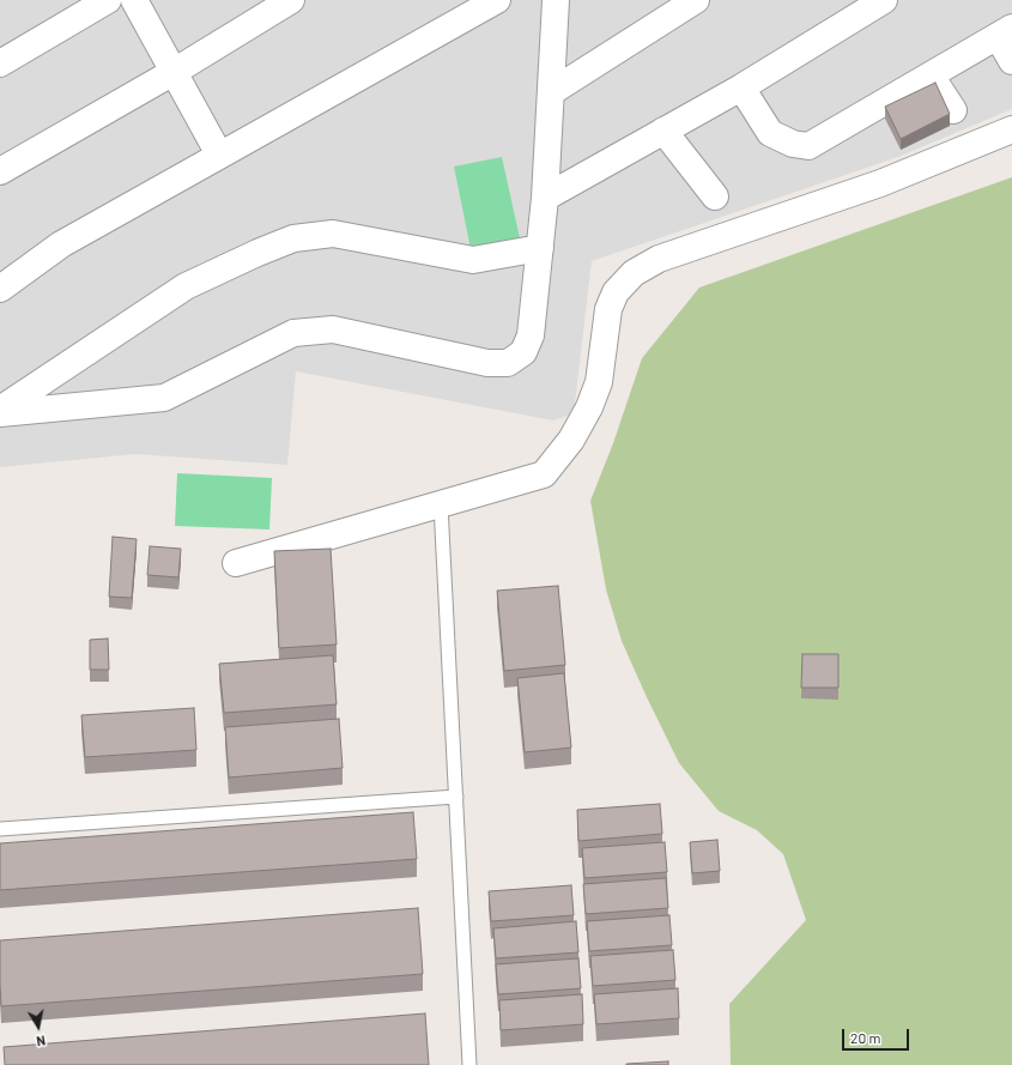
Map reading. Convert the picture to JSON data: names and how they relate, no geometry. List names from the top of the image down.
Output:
{
  "scale_bar": "20 m",
  "north": "bottom"
}
